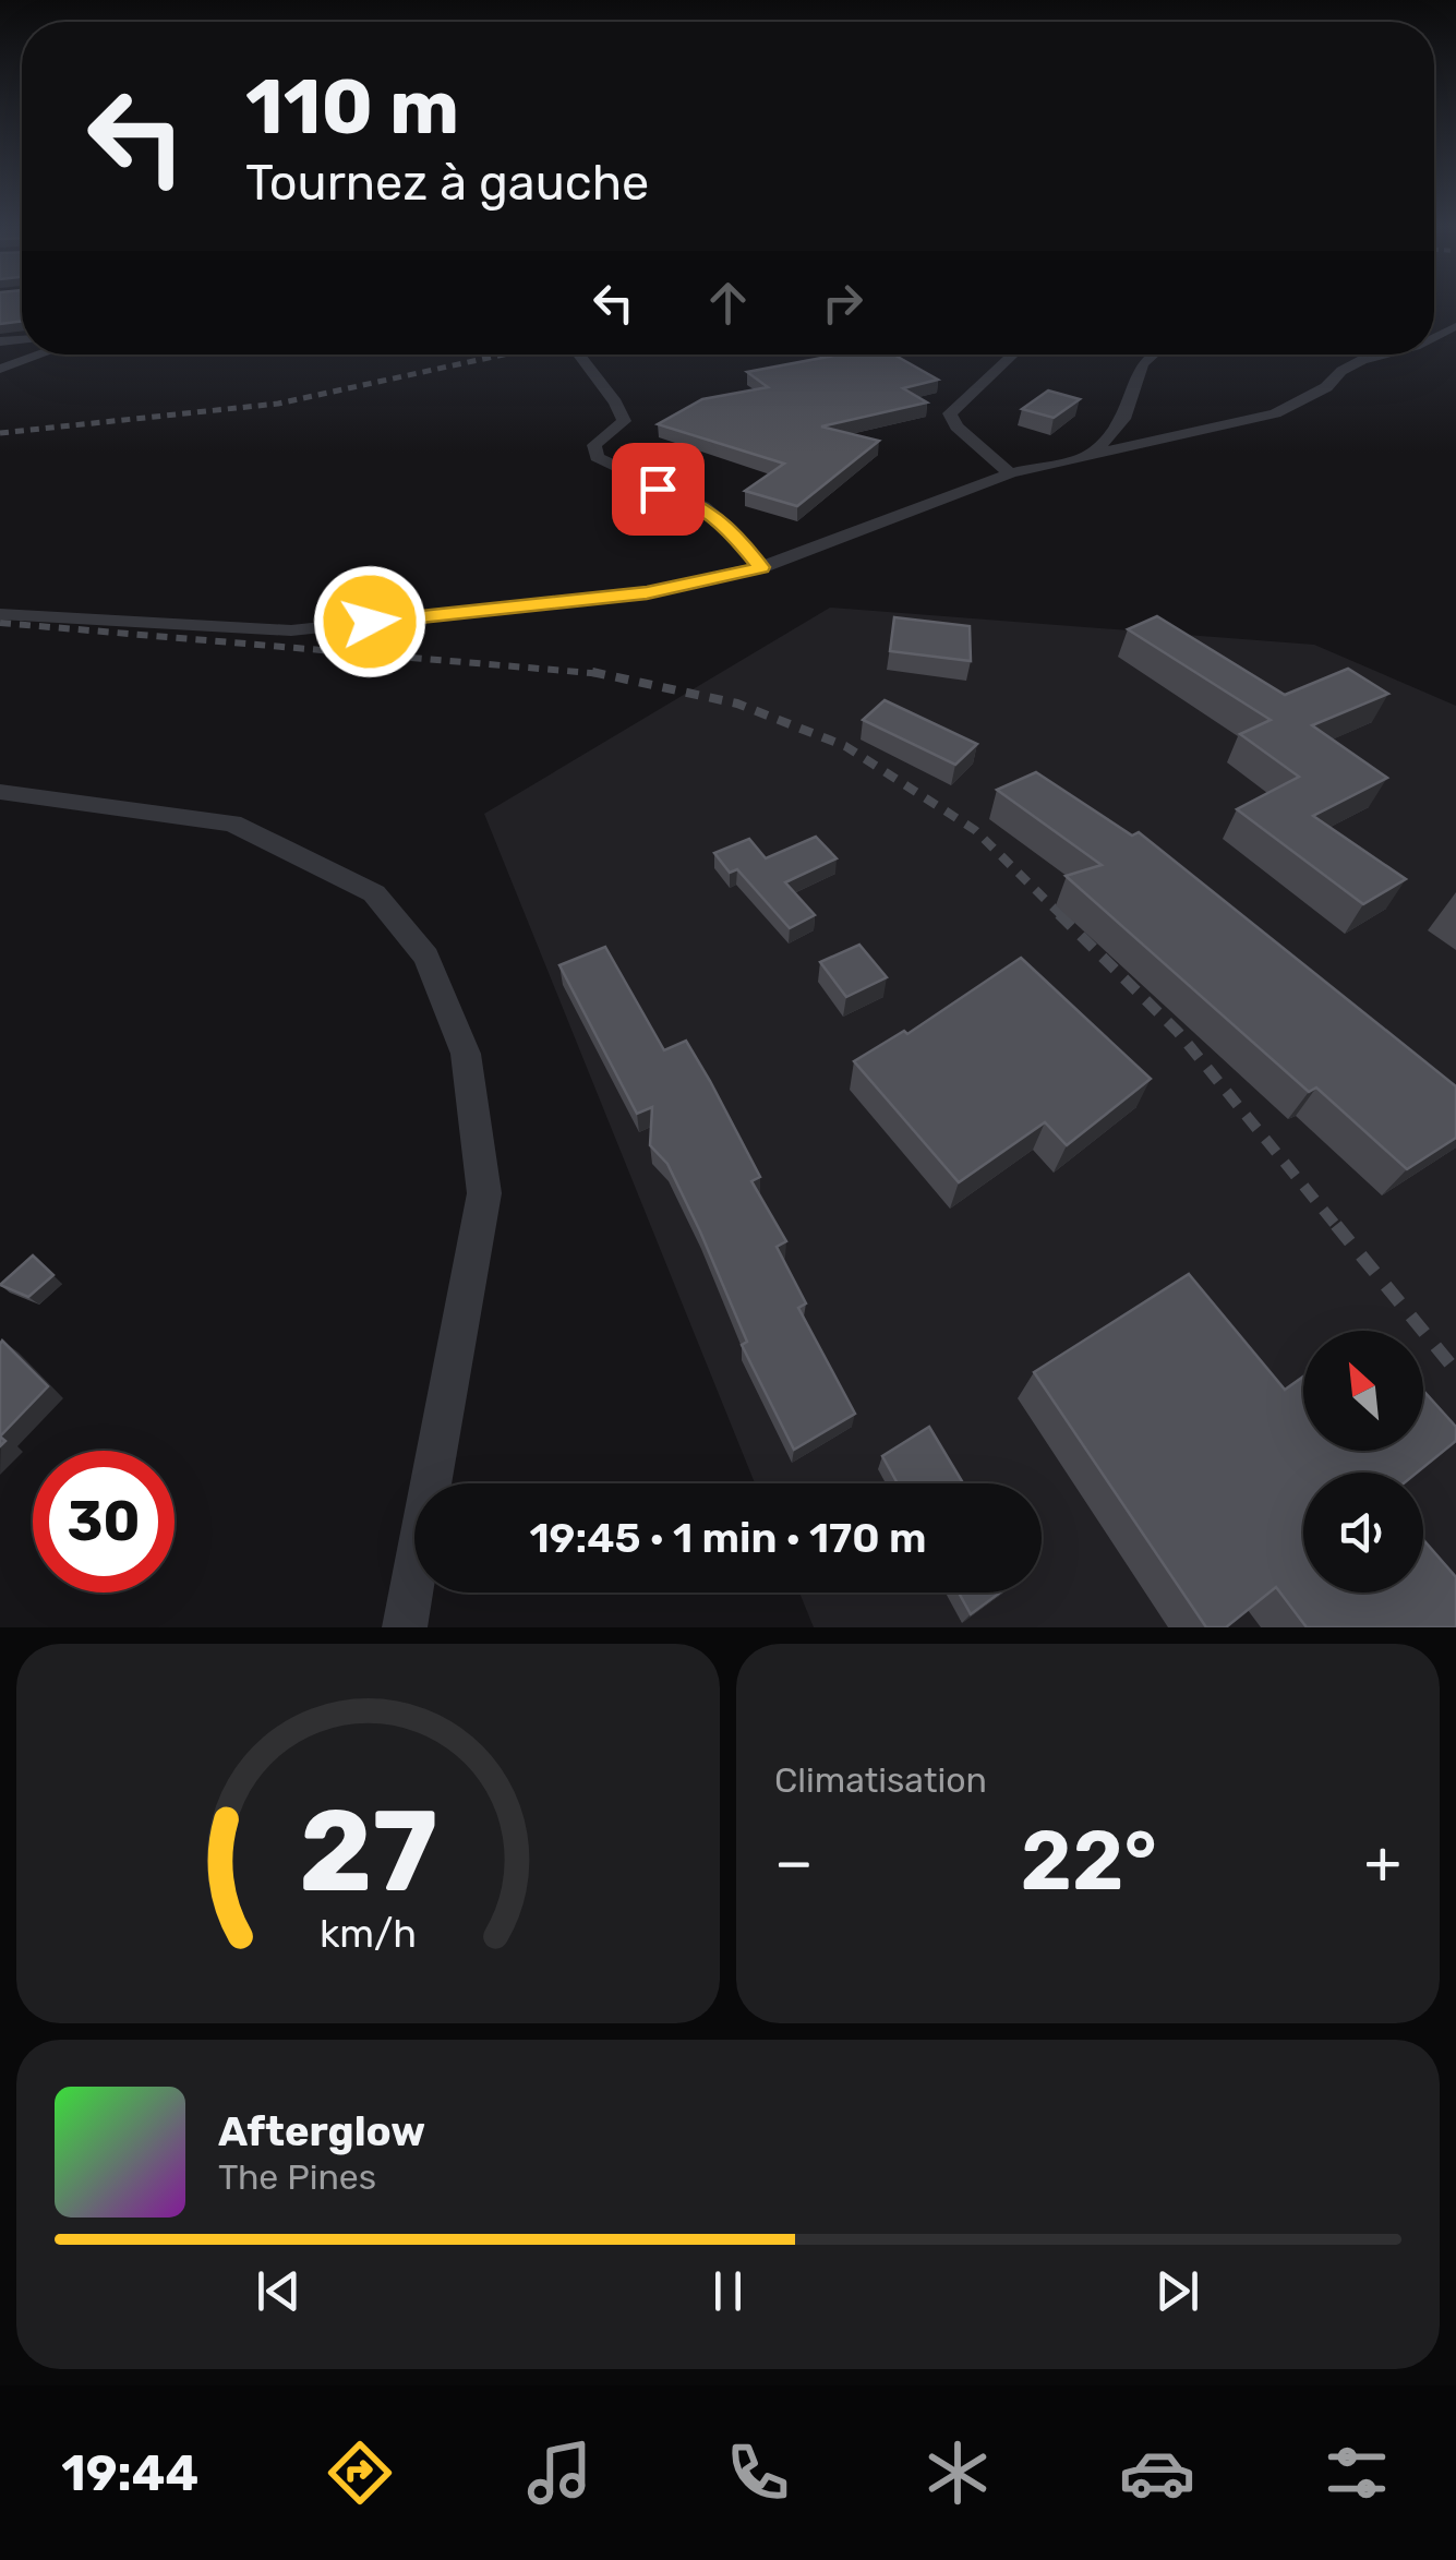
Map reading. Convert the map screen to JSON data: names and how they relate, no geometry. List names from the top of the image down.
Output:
{
  "north": "top left",
  "page": {
    "turn": ["110 m", "Tournez à gauche"],
    "limit": "30",
    "trip": "19:45 · 1 min · 170 m",
    "tile": "Climatisation",
    "heat": ["−", "22°", "+"],
    "song": ["Afterglow", "The Pines"],
    "tabs": "19:44",
    "gauge": ["27", "km/h"]
  }
}
